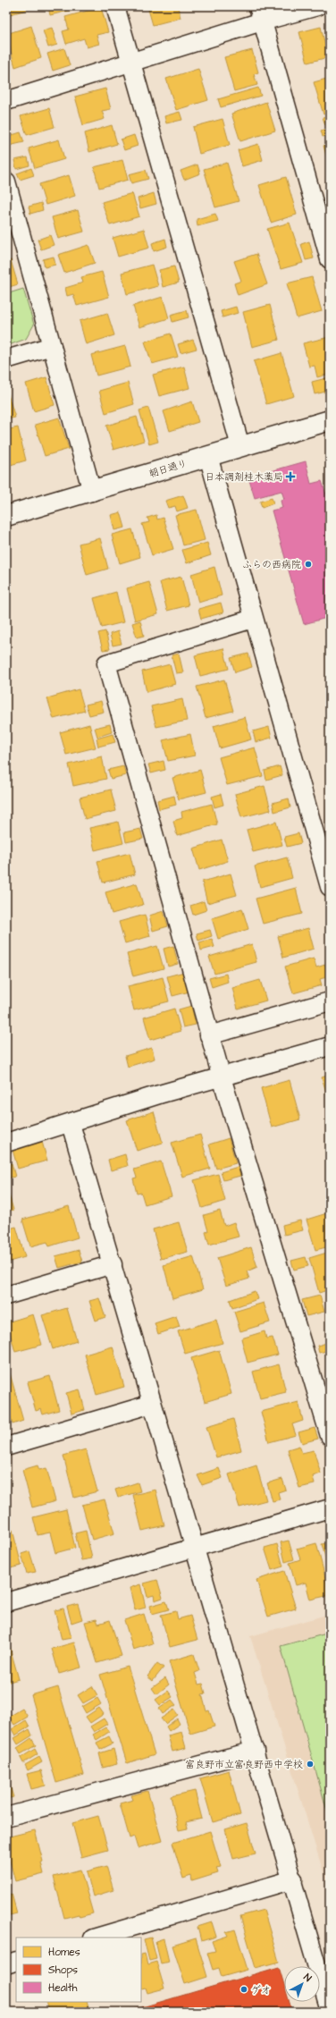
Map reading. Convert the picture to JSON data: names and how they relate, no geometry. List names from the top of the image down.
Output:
{
  "streets": {
    "street": ["朝日通り"]
  },
  "places": {
    "health": ["日本調剤桂木薬局"],
    "other": ["ふらの西病院", "富良野市立富良野西中学校", "ゲオ"]
  },
  "legend": ["Homes", "Shops", "Health"],
  "north": "top right"
}
